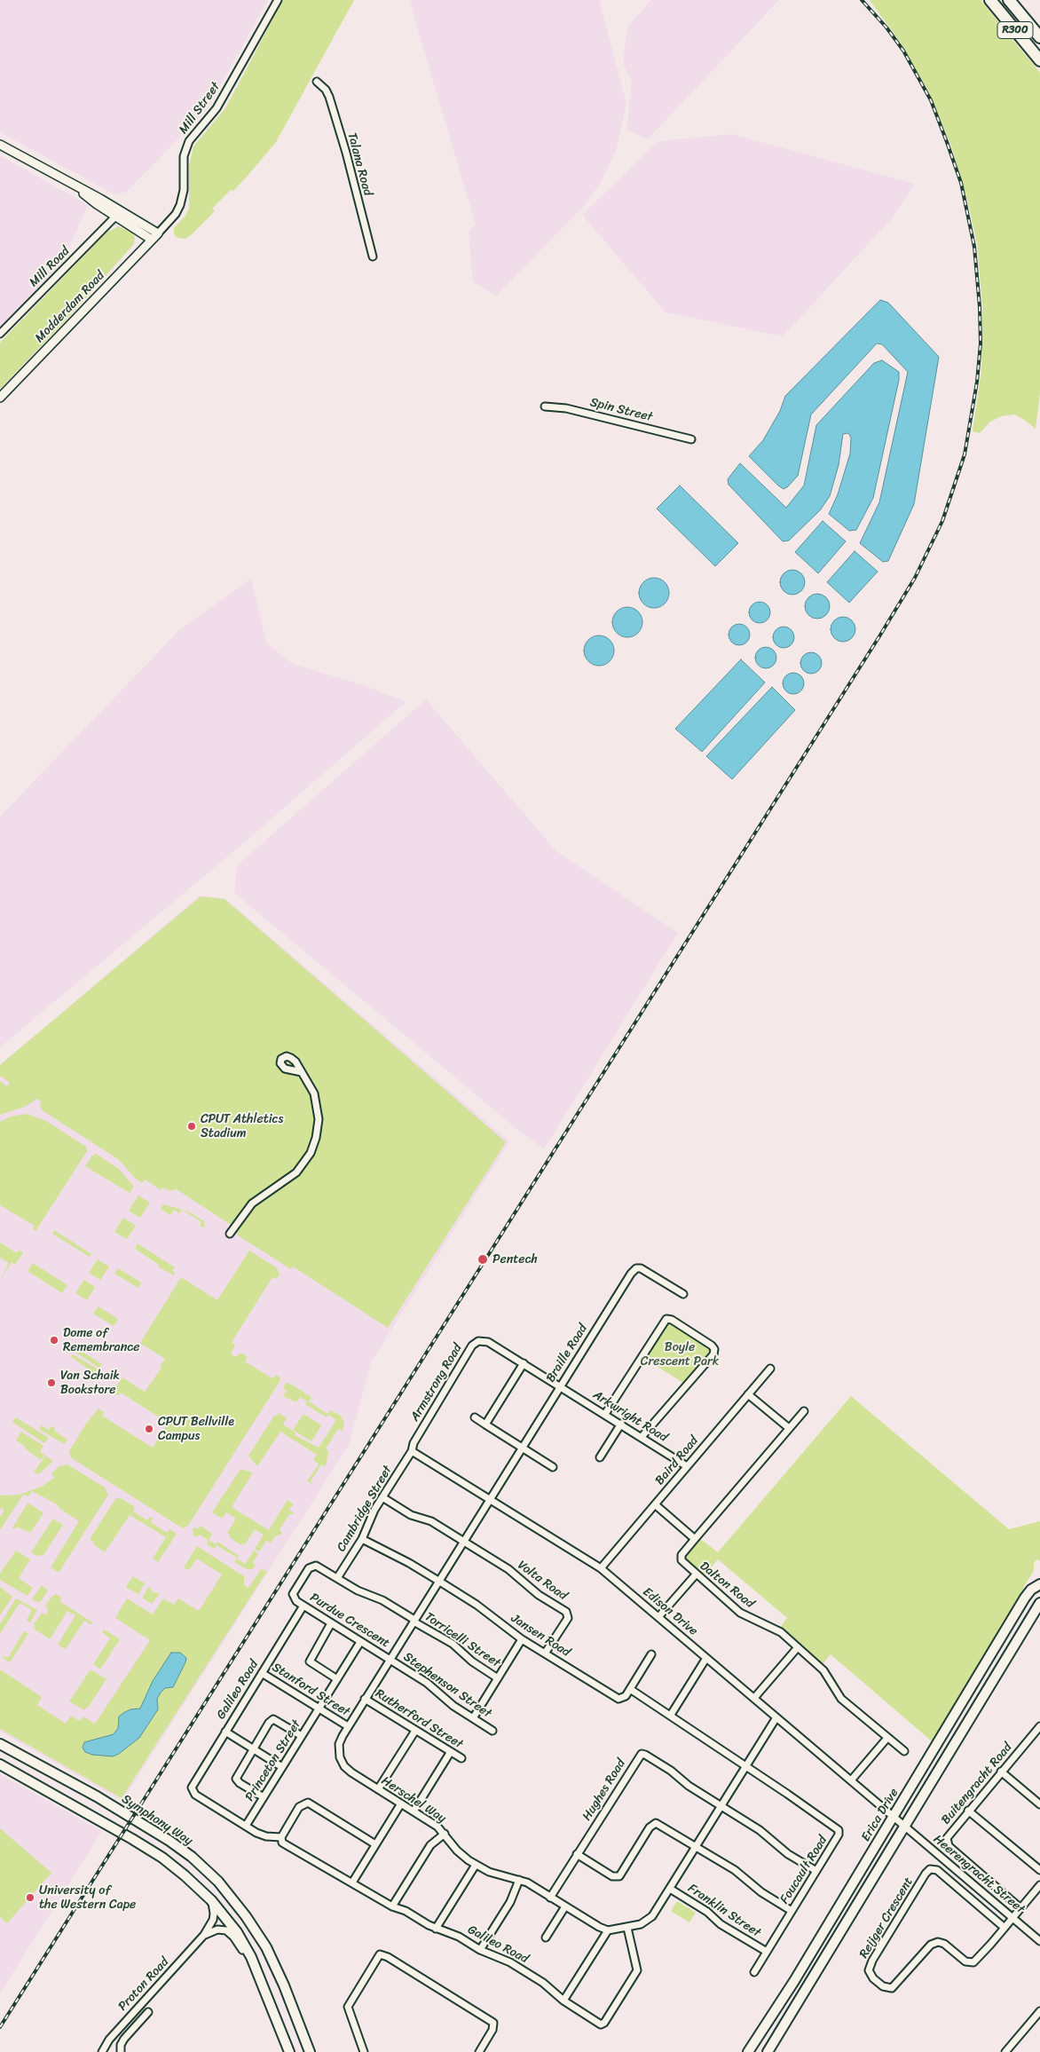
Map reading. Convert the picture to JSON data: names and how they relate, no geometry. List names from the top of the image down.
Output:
{
  "streets": {
    "highway": ["R300"],
    "main road": ["Erica Drive", "Symphony Way"],
    "street": [
      "Mill Street",
      "Talana Road",
      "Mill Road",
      "Modderdam Road",
      "Spin Street",
      "Braille Road",
      "Armstrong Road",
      "Arkwright Road",
      "Baird Road",
      "Cambridge Street",
      "Volta Road",
      "Dalton Road",
      "Edison Drive",
      "Purdue Crescent",
      "Jansen Road",
      "Torricelli Street",
      "Stephenson Street",
      "Galileo Road",
      "Stanford Street",
      "Rutherford Street",
      "Princeton Street",
      "Buitengracht Road",
      "Hughes Road",
      "Herschel Way",
      "Foucault Road",
      "Heerengracht Street",
      "Franklin Street",
      "Reijger Crescent",
      "Proton Road"
    ]
  },
  "crossings": [
    ["Mill Street", "Modderdam Road"],
    ["Braille Road", "Armstrong Road"],
    ["Braille Road", "Arkwright Road"],
    ["Braille Road", "Edison Drive"],
    ["Braille Road", "Herschel Way"],
    ["Armstrong Road", "Arkwright Road"],
    ["Armstrong Road", "Cambridge Street"],
    ["Armstrong Road", "Edison Drive"],
    ["Arkwright Road", "Baird Road"],
    ["Baird Road", "Edison Drive"],
    ["Cambridge Street", "Edison Drive"],
    ["Cambridge Street", "Purdue Crescent"],
    ["Cambridge Street", "Jansen Road"],
    ["Volta Road", "Jansen Road"],
    ["Volta Road", "Herschel Way"],
    ["Edison Drive", "Herschel Way"],
    ["Edison Drive", "Erica Drive"],
    ["Edison Drive", "Heerengracht Street"],
    ["Purdue Crescent", "Torricelli Street"],
    ["Purdue Crescent", "Stephenson Street"],
    ["Purdue Crescent", "Galileo Road"],
    ["Purdue Crescent", "Princeton Street"],
    ["Purdue Crescent", "Herschel Way"],
    ["Jansen Road", "Herschel Way"],
    ["Torricelli Street", "Herschel Way"],
    ["Stephenson Street", "Herschel Way"],
    ["Galileo Road", "Stanford Street"],
    ["Galileo Road", "Princeton Street"],
    ["Stanford Street", "Princeton Street"],
    ["Stanford Street", "Herschel Way"],
    ["Rutherford Street", "Herschel Way"],
    ["Hughes Road", "Herschel Way"],
    ["Erica Drive", "Heerengracht Street"],
    ["Foucault Road", "Franklin Street"]
  ],
  "parks": ["Boyle Crescent Park"],
  "places": [
    "CPUT Athletics Stadium",
    "Pentech",
    "Dome of Remembrance",
    "Van Schaik Bookstore",
    "CPUT Bellville Campus",
    "University of the Western Cape"
  ]
}
